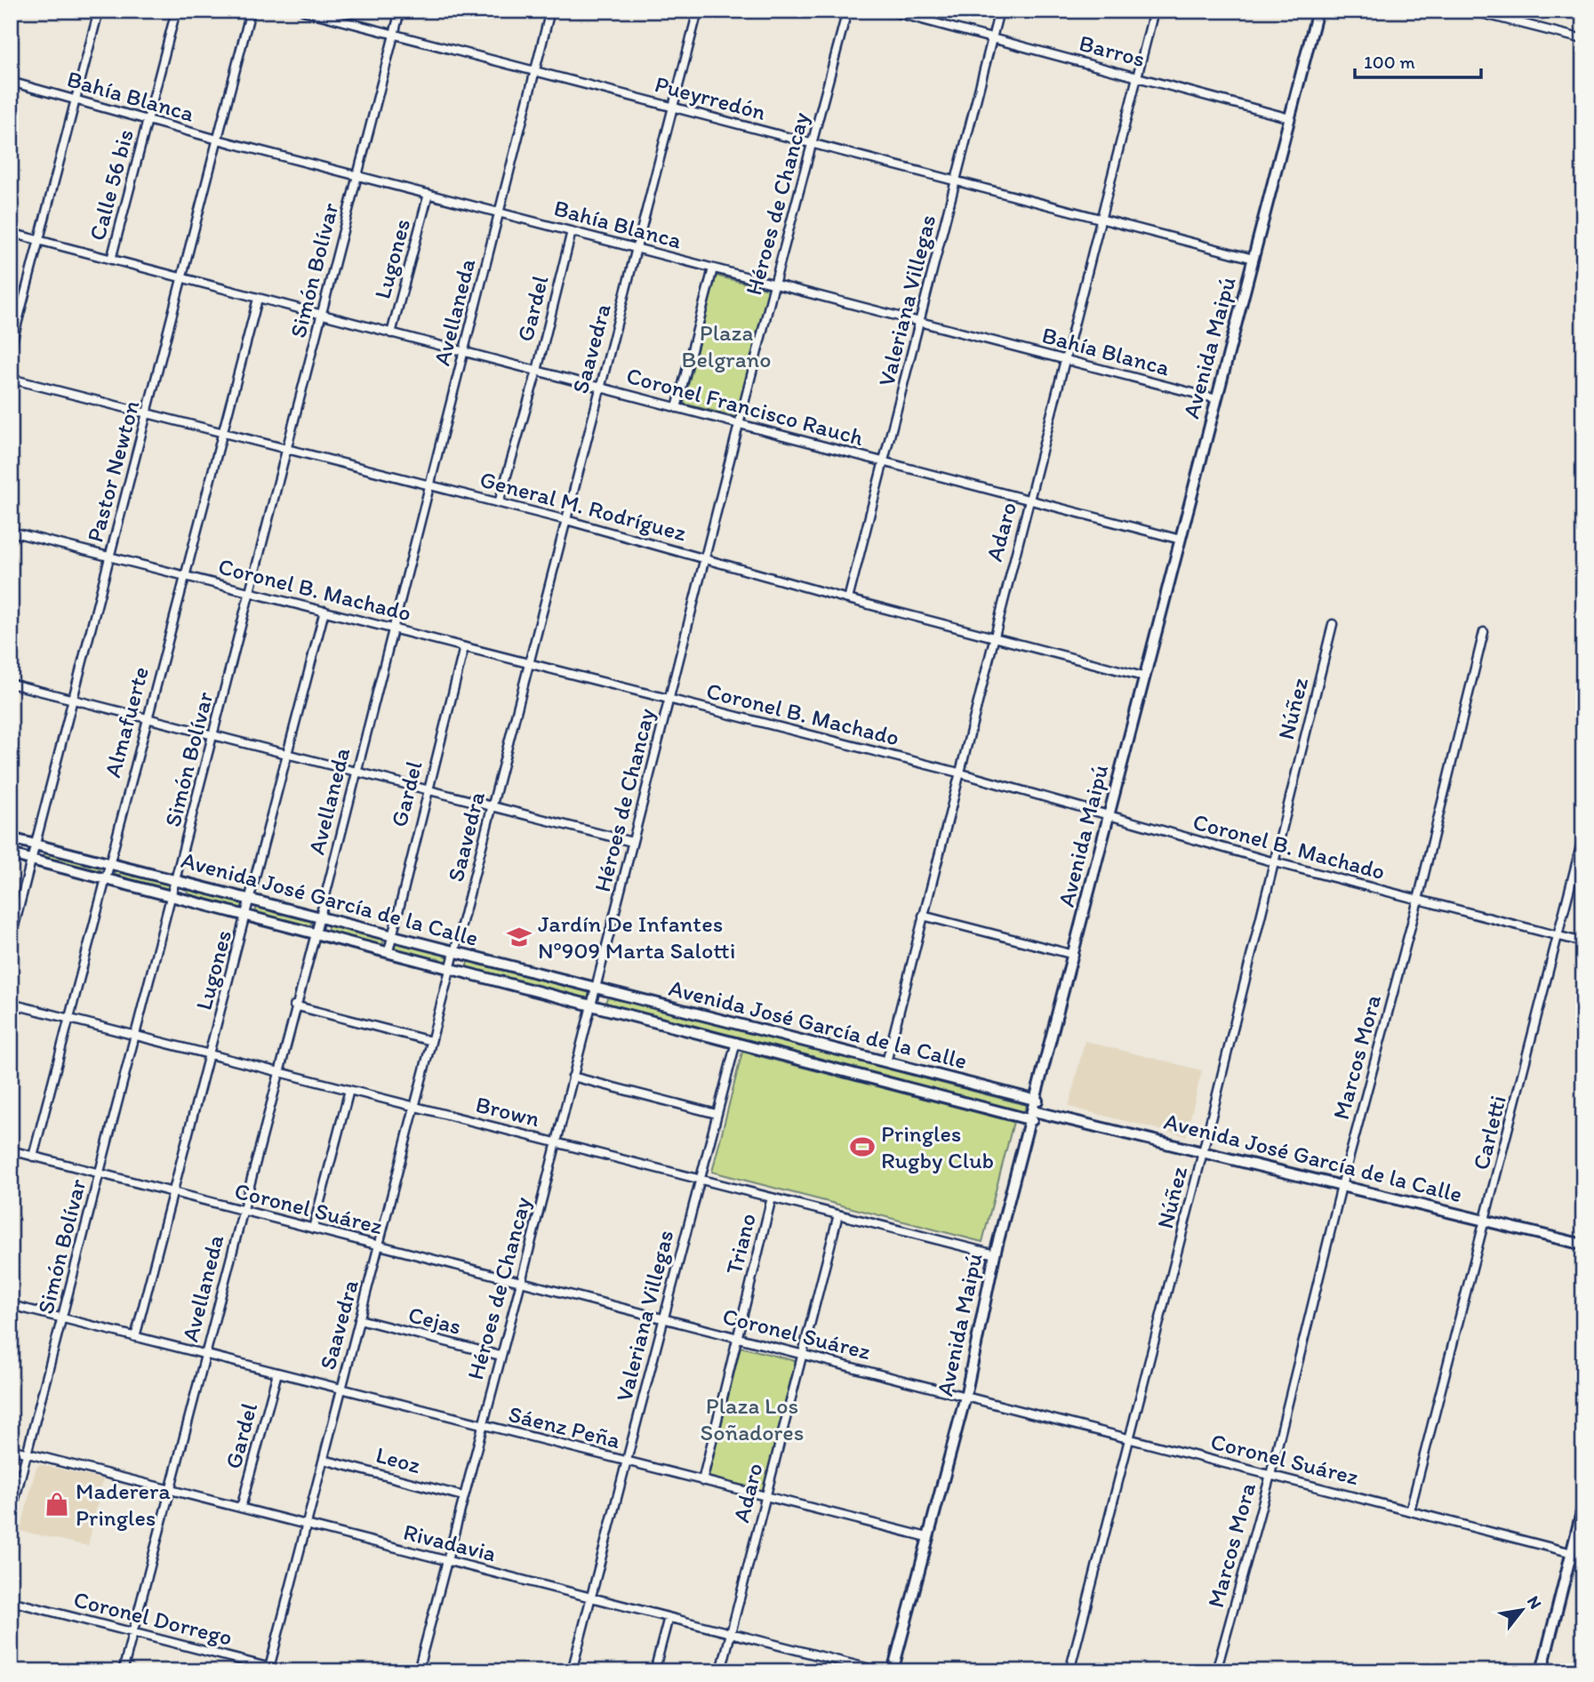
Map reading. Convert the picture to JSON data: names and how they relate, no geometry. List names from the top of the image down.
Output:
{
  "streets": {
    "main road": ["Avenida Maipú", "Avenida José García de la Calle"],
    "street": [
      "Barros",
      "Bahía Blanca",
      "Pueyrredón",
      "Calle 56 bis",
      "Héroes de Chancay",
      "Lugones",
      "Simón Bolívar",
      "Valeriana Villegas",
      "Gardel",
      "Avellaneda",
      "Saavedra",
      "Coronel Francisco Rauch",
      "Pastor Newton",
      "General M. Rodríguez",
      "Adaro",
      "Coronel B. Machado",
      "Núñez",
      "Almafuerte",
      "Marcos Mora",
      "Brown",
      "Carletti",
      "Coronel Suárez",
      "Triano",
      "Cejas",
      "Sáenz Peña",
      "Leoz",
      "Rivadavia",
      "Coronel Dorrego"
    ]
  },
  "crossings": [
    ["Barros", "Valeriana Villegas"],
    ["Barros", "Avenida Maipú"],
    ["Barros", "Adaro"],
    ["Bahía Blanca", "Calle 56 bis"],
    ["Bahía Blanca", "Héroes de Chancay"],
    ["Bahía Blanca", "Lugones"],
    ["Bahía Blanca", "Simón Bolívar"],
    ["Bahía Blanca", "Valeriana Villegas"],
    ["Bahía Blanca", "Gardel"],
    ["Bahía Blanca", "Avellaneda"],
    ["Bahía Blanca", "Avenida Maipú"],
    ["Bahía Blanca", "Saavedra"],
    ["Bahía Blanca", "Pastor Newton"],
    ["Bahía Blanca", "Adaro"],
    ["Pueyrredón", "Héroes de Chancay"],
    ["Pueyrredón", "Simón Bolívar"],
    ["Pueyrredón", "Valeriana Villegas"],
    ["Pueyrredón", "Avellaneda"],
    ["Pueyrredón", "Avenida Maipú"],
    ["Pueyrredón", "Saavedra"],
    ["Pueyrredón", "Adaro"],
    ["Calle 56 bis", "Coronel Francisco Rauch"],
    ["Héroes de Chancay", "Coronel Francisco Rauch"],
    ["Héroes de Chancay", "General M. Rodríguez"],
    ["Héroes de Chancay", "Coronel B. Machado"],
    ["Héroes de Chancay", "Avenida José García de la Calle"],
    ["Héroes de Chancay", "Brown"],
    ["Héroes de Chancay", "Coronel Suárez"],
    ["Héroes de Chancay", "Cejas"],
    ["Héroes de Chancay", "Sáenz Peña"],
    ["Héroes de Chancay", "Leoz"],
    ["Héroes de Chancay", "Rivadavia"],
    ["Lugones", "Coronel Francisco Rauch"],
    ["Lugones", "Coronel B. Machado"],
    ["Lugones", "Avenida José García de la Calle"],
    ["Lugones", "Brown"],
    ["Lugones", "Coronel Suárez"],
    ["Lugones", "Sáenz Peña"],
    ["Simón Bolívar", "Coronel Francisco Rauch"],
    ["Simón Bolívar", "General M. Rodríguez"],
    ["Simón Bolívar", "Coronel B. Machado"],
    ["Simón Bolívar", "Avenida José García de la Calle"],
    ["Simón Bolívar", "Brown"],
    ["Simón Bolívar", "Coronel Suárez"],
    ["Simón Bolívar", "Sáenz Peña"],
    ["Simón Bolívar", "Rivadavia"],
    ["Valeriana Villegas", "Coronel Francisco Rauch"],
    ["Valeriana Villegas", "General M. Rodríguez"],
    ["Valeriana Villegas", "Avenida José García de la Calle"],
    ["Valeriana Villegas", "Brown"],
    ["Valeriana Villegas", "Coronel Suárez"],
    ["Valeriana Villegas", "Sáenz Peña"],
    ["Valeriana Villegas", "Rivadavia"],
    ["Gardel", "Coronel Francisco Rauch"],
    ["Gardel", "General M. Rodríguez"],
    ["Gardel", "Coronel B. Machado"],
    ["Gardel", "Avenida José García de la Calle"],
    ["Gardel", "Sáenz Peña"],
    ["Gardel", "Rivadavia"],
    ["Avellaneda", "Coronel Francisco Rauch"],
    ["Avellaneda", "General M. Rodríguez"],
    ["Avellaneda", "Coronel B. Machado"],
    ["Avellaneda", "Avenida José García de la Calle"],
    ["Avellaneda", "Brown"],
    ["Avellaneda", "Coronel Suárez"],
    ["Avellaneda", "Sáenz Peña"],
    ["Avellaneda", "Rivadavia"],
    ["Avellaneda", "Coronel Dorrego"],
    ["Avenida Maipú", "Coronel Francisco Rauch"],
    ["Avenida Maipú", "General M. Rodríguez"],
    ["Avenida Maipú", "Coronel B. Machado"],
    ["Avenida Maipú", "Avenida José García de la Calle"],
    ["Avenida Maipú", "Brown"],
    ["Avenida Maipú", "Coronel Suárez"],
    ["Avenida Maipú", "Sáenz Peña"],
    ["Saavedra", "Coronel Francisco Rauch"],
    ["Saavedra", "General M. Rodríguez"],
    ["Saavedra", "Coronel B. Machado"],
    ["Saavedra", "Avenida José García de la Calle"],
    ["Saavedra", "Brown"],
    ["Saavedra", "Coronel Suárez"],
    ["Saavedra", "Cejas"],
    ["Saavedra", "Sáenz Peña"],
    ["Saavedra", "Leoz"],
    ["Saavedra", "Rivadavia"],
    ["Saavedra", "Coronel Dorrego"],
    ["Coronel Francisco Rauch", "Pastor Newton"],
    ["Coronel Francisco Rauch", "Adaro"],
    ["Coronel Francisco Rauch", "Almafuerte"],
    ["Pastor Newton", "General M. Rodríguez"],
    ["Pastor Newton", "Coronel B. Machado"],
    ["Pastor Newton", "Avenida José García de la Calle"],
    ["General M. Rodríguez", "Adaro"],
    ["General M. Rodríguez", "Almafuerte"],
    ["Adaro", "Coronel B. Machado"],
    ["Adaro", "Avenida José García de la Calle"],
    ["Adaro", "Brown"],
    ["Adaro", "Coronel Suárez"],
    ["Adaro", "Sáenz Peña"],
    ["Adaro", "Rivadavia"],
    ["Coronel B. Machado", "Núñez"],
    ["Coronel B. Machado", "Almafuerte"],
    ["Coronel B. Machado", "Marcos Mora"],
    ["Coronel B. Machado", "Carletti"],
    ["Núñez", "Avenida José García de la Calle"],
    ["Núñez", "Coronel Suárez"],
    ["Almafuerte", "Avenida José García de la Calle"],
    ["Almafuerte", "Brown"],
    ["Almafuerte", "Coronel Suárez"],
    ["Avenida José García de la Calle", "Marcos Mora"],
    ["Avenida José García de la Calle", "Carletti"],
    ["Marcos Mora", "Coronel Suárez"],
    ["Brown", "Triano"],
    ["Carletti", "Coronel Suárez"],
    ["Coronel Suárez", "Triano"],
    ["Triano", "Sáenz Peña"]
  ],
  "parks": ["Plaza Belgrano", "Plaza Los Soñadores"],
  "places": {
    "school or university": ["Jardín De Infantes Nº909 Marta Salotti"],
    "sports": ["Pringles Rugby Club"],
    "shop": ["Maderera Pringles"]
  },
  "scale_bar": "100 m",
  "north": "top right"
}
